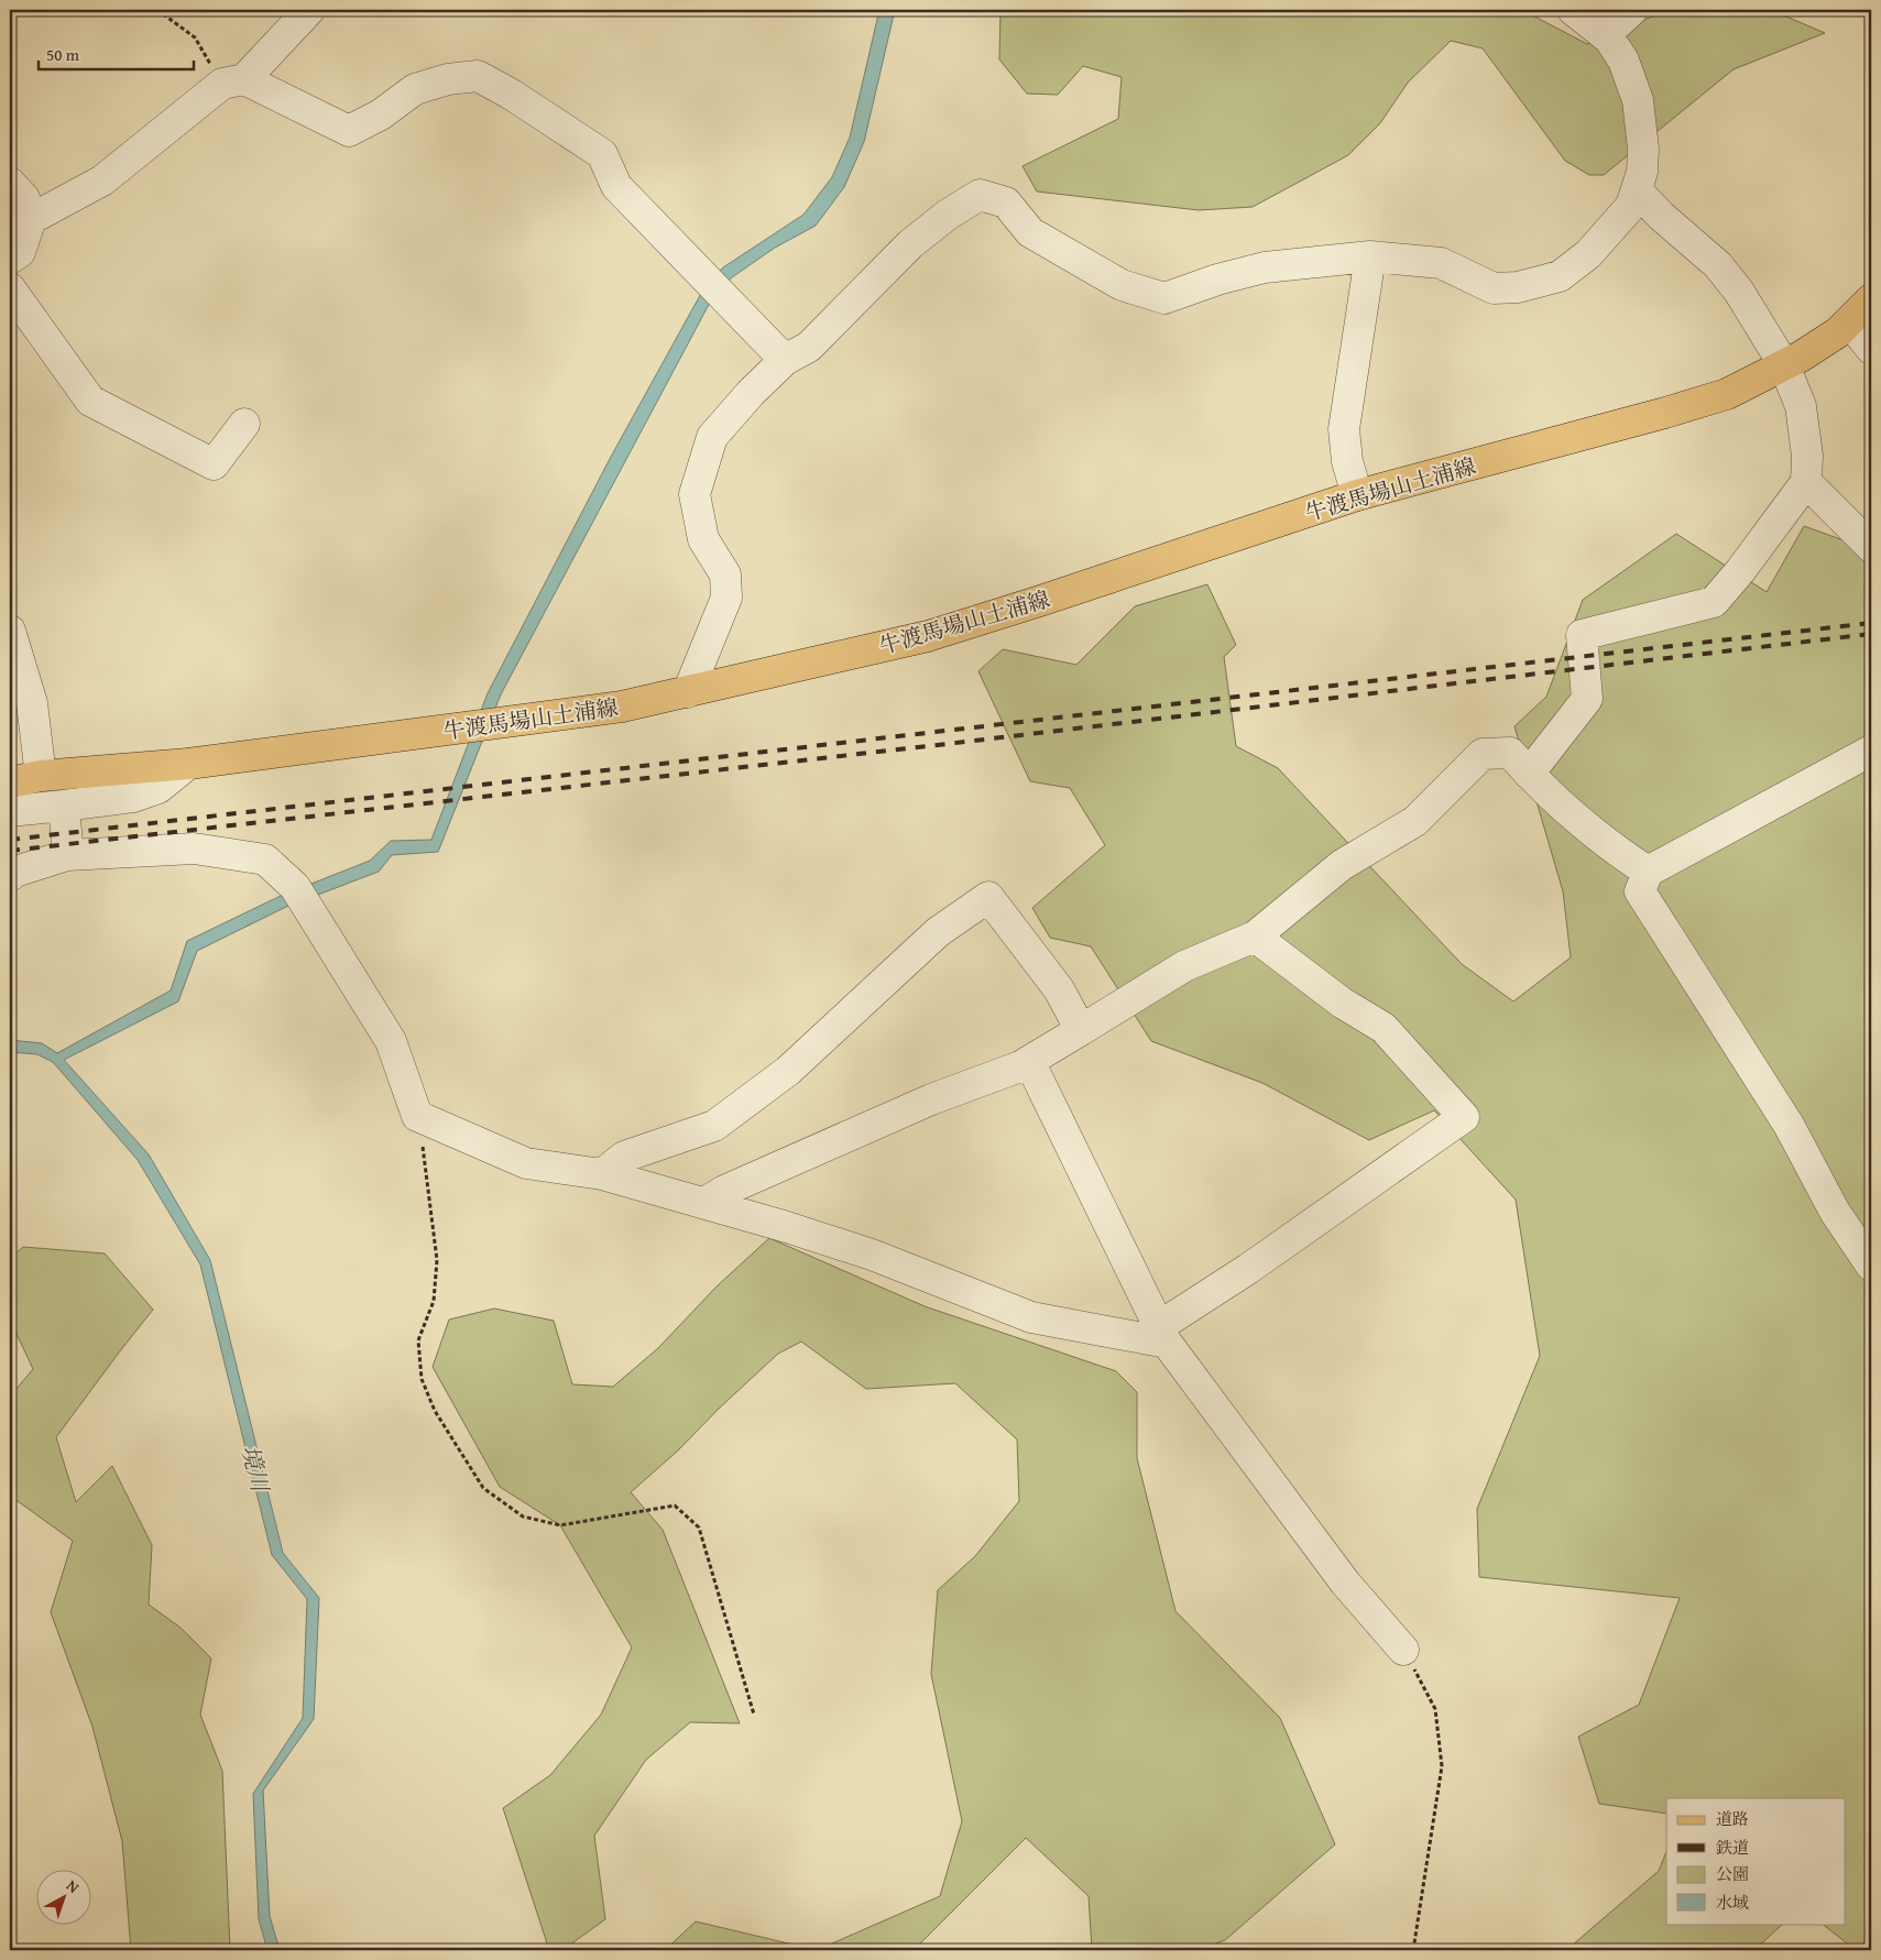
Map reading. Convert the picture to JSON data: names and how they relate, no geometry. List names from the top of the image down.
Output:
{
  "streets": {
    "main road": ["牛渡馬場山土浦線"]
  },
  "water": ["境川"],
  "legend": [
    "道路",
    "鉄道",
    "公園",
    "水域"
  ],
  "scale_bar": "50 m",
  "north": "top right"
}
